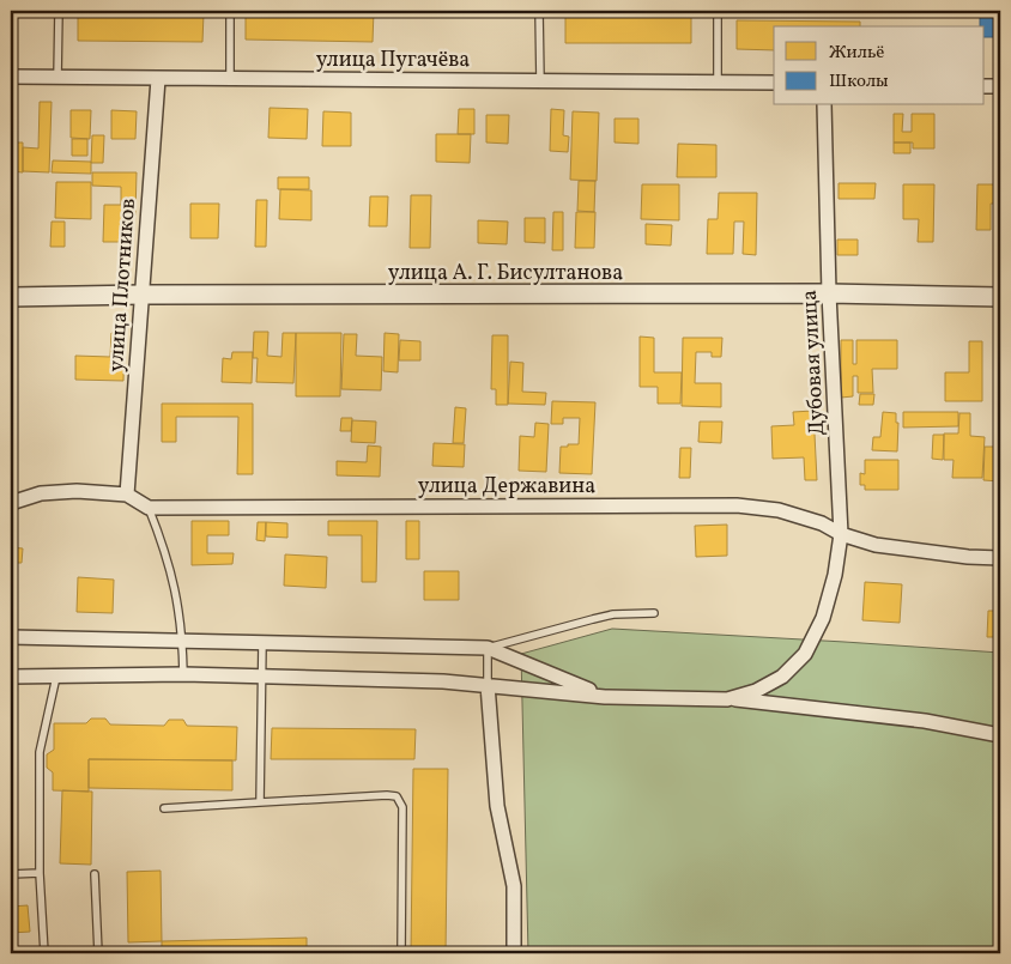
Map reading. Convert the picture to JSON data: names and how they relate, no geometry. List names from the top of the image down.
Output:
{
  "streets": {
    "street": [
      "улица Пугачёва",
      "улица А. Г. Бисултанова",
      "улица Плотников",
      "Дубовая улица",
      "улица Державина"
    ]
  },
  "crossings": [
    ["улица Пугачёва", "улица Плотников"],
    ["улица А. Г. Бисултанова", "улица Плотников"],
    ["улица А. Г. Бисултанова", "Дубовая улица"],
    ["Дубовая улица", "улица Державина"]
  ],
  "legend": ["Жильё", "Школы"]
}
